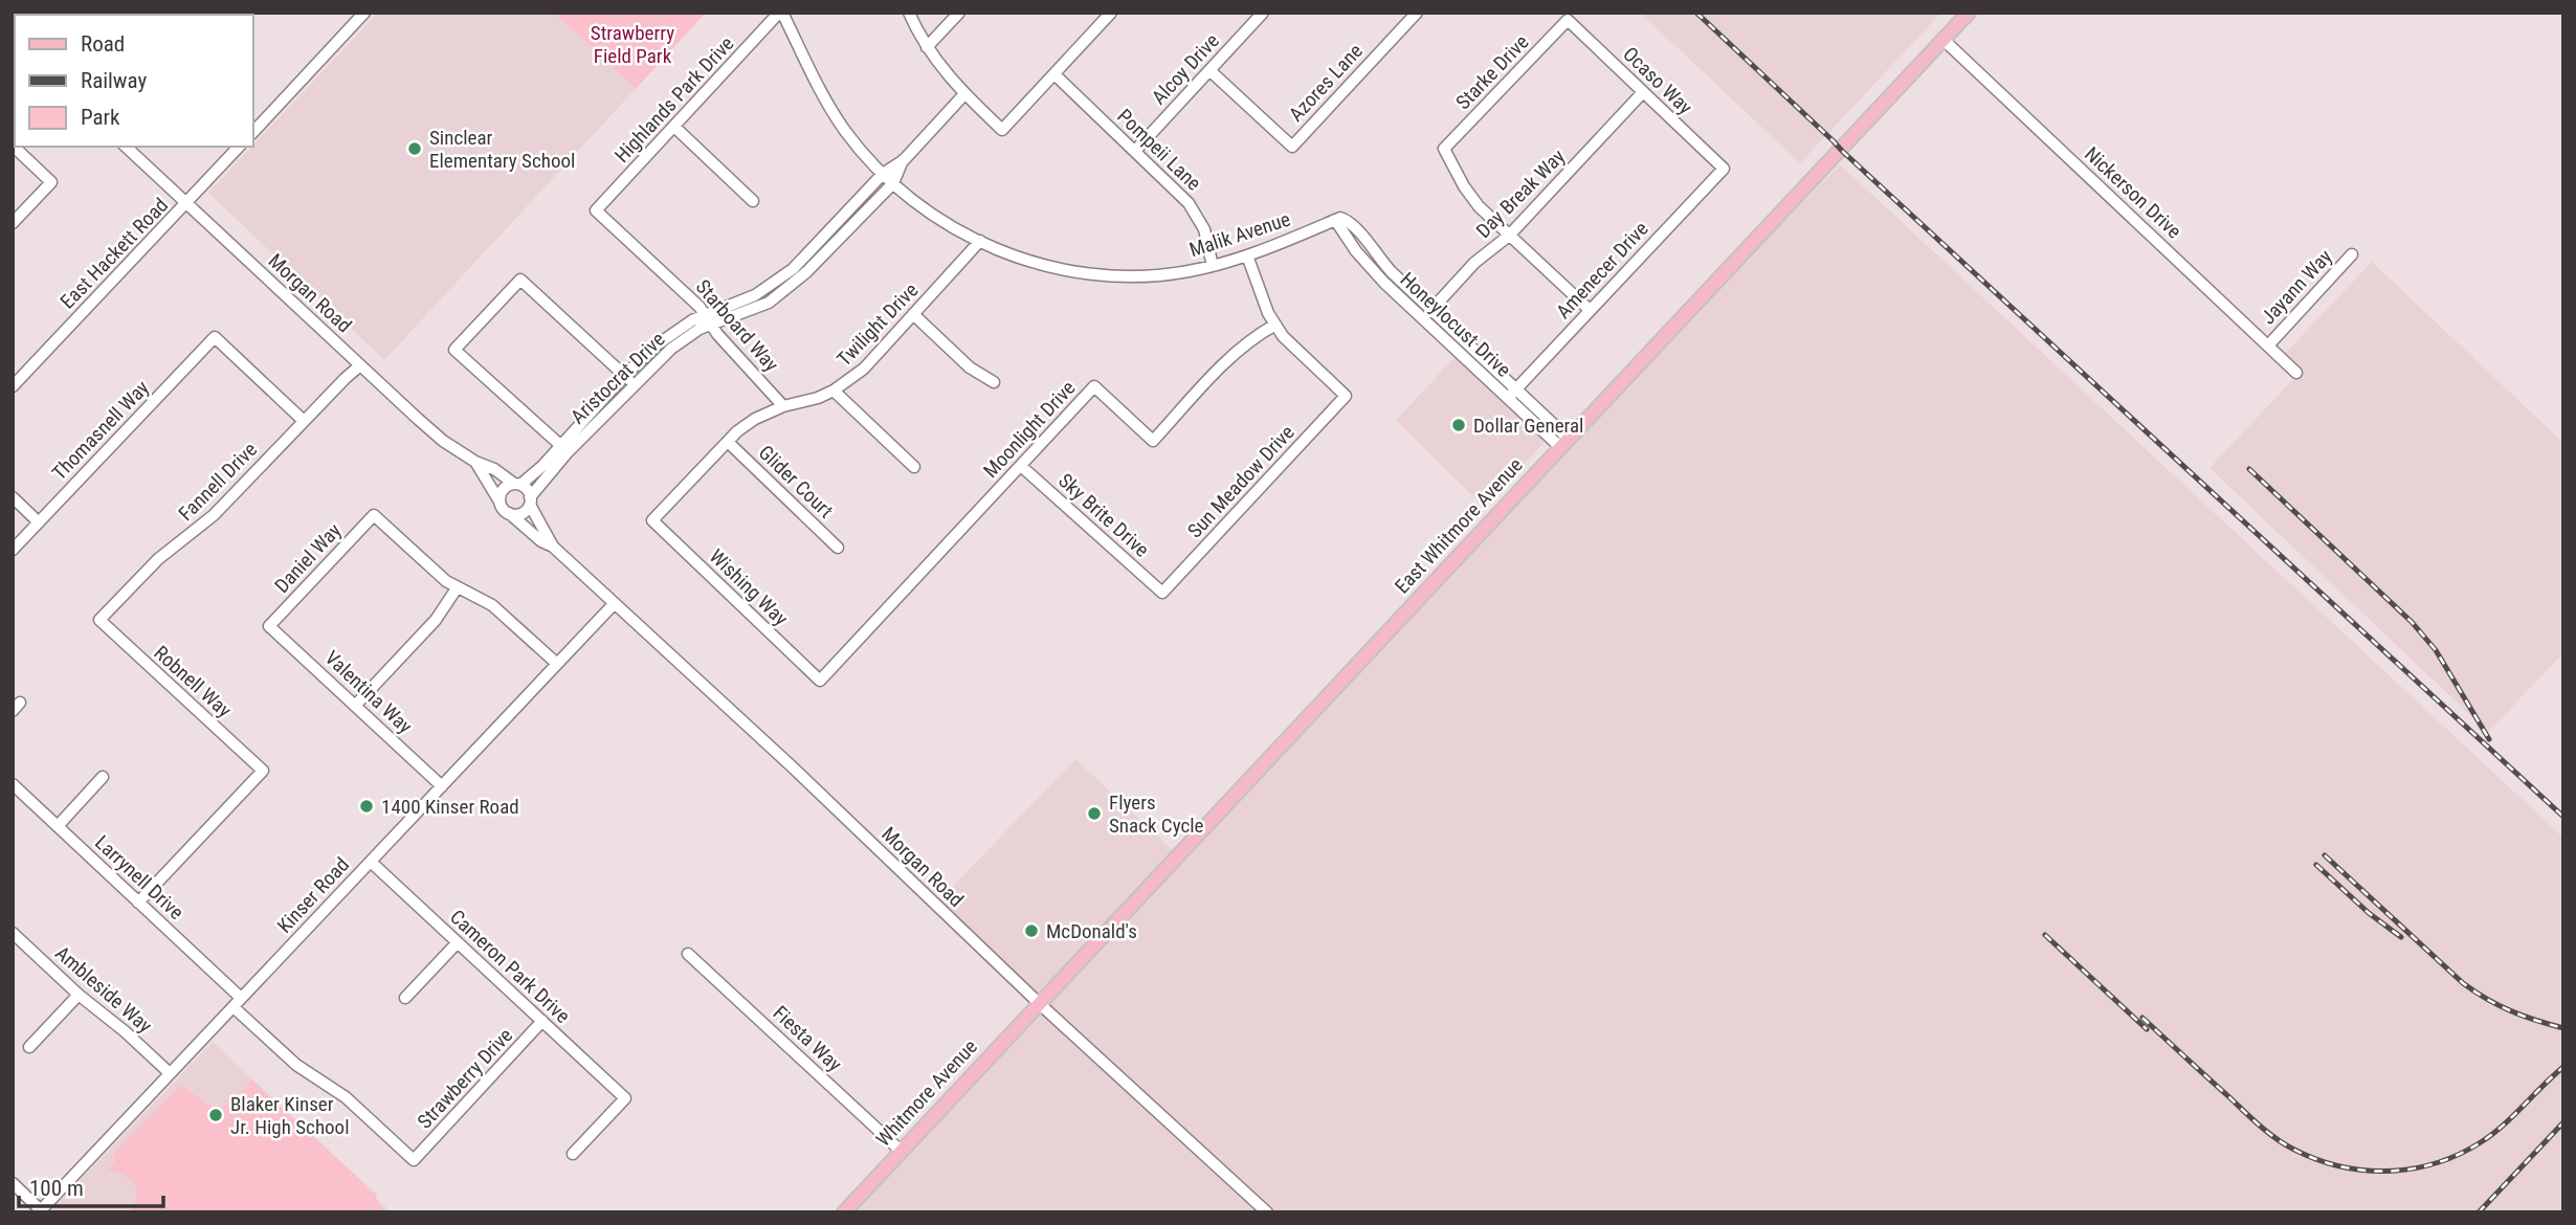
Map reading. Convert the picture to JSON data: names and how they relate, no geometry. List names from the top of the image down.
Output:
{
  "streets": {
    "main road": ["East Whitmore Avenue", "Whitmore Avenue"],
    "street": [
      "Alcoy Drive",
      "Starke Drive",
      "Ocaso Way",
      "Azores Lane",
      "Highlands Park Drive",
      "Pompeii Lane",
      "Nickerson Drive",
      "Day Break Way",
      "Malik Avenue",
      "East Hackett Road",
      "Amenecer Drive",
      "Jayann Way",
      "Morgan Road",
      "Twilight Drive",
      "Honeylocust Drive",
      "Starboard Way",
      "Aristocrat Drive",
      "Moonlight Drive",
      "Thomasnell Way",
      "Fannell Drive",
      "Glider Court",
      "Sun Meadow Drive",
      "Sky Brite Drive",
      "Daniel Way",
      "Wishing Way",
      "Robnell Way",
      "Valentina Way",
      "Larrynell Drive",
      "Kinser Road",
      "Cameron Park Drive",
      "Ambleside Way",
      "Fiesta Way",
      "Strawberry Drive"
    ]
  },
  "crossings": [
    ["Alcoy Drive", "Azores Lane"],
    ["Alcoy Drive", "Pompeii Lane"],
    ["Starke Drive", "Ocaso Way"],
    ["Starke Drive", "Day Break Way"],
    ["Ocaso Way", "Day Break Way"],
    ["Ocaso Way", "Amenecer Drive"],
    ["Highlands Park Drive", "Malik Avenue"],
    ["Highlands Park Drive", "Starboard Way"],
    ["Pompeii Lane", "Malik Avenue"],
    ["Nickerson Drive", "Jayann Way"],
    ["Nickerson Drive", "East Whitmore Avenue"],
    ["Day Break Way", "Honeylocust Drive"],
    ["Malik Avenue", "Twilight Drive"],
    ["Malik Avenue", "Honeylocust Drive"],
    ["Malik Avenue", "Aristocrat Drive"],
    ["East Hackett Road", "Morgan Road"],
    ["Amenecer Drive", "Honeylocust Drive"],
    ["Morgan Road", "Aristocrat Drive"],
    ["Morgan Road", "Fannell Drive"],
    ["Morgan Road", "East Whitmore Avenue"],
    ["Morgan Road", "Kinser Road"],
    ["Morgan Road", "Whitmore Avenue"],
    ["Twilight Drive", "Starboard Way"],
    ["Twilight Drive", "Glider Court"],
    ["Twilight Drive", "Wishing Way"],
    ["Honeylocust Drive", "East Whitmore Avenue"],
    ["Starboard Way", "Aristocrat Drive"],
    ["Moonlight Drive", "Sun Meadow Drive"],
    ["Moonlight Drive", "Sky Brite Drive"],
    ["Moonlight Drive", "Wishing Way"],
    ["Thomasnell Way", "Fannell Drive"],
    ["Fannell Drive", "Robnell Way"],
    ["Sun Meadow Drive", "Sky Brite Drive"],
    ["East Whitmore Avenue", "Whitmore Avenue"],
    ["Daniel Way", "Valentina Way"],
    ["Robnell Way", "Larrynell Drive"],
    ["Valentina Way", "Kinser Road"],
    ["Larrynell Drive", "Kinser Road"],
    ["Larrynell Drive", "Strawberry Drive"],
    ["Kinser Road", "Cameron Park Drive"],
    ["Kinser Road", "Ambleside Way"],
    ["Cameron Park Drive", "Strawberry Drive"],
    ["Fiesta Way", "Whitmore Avenue"]
  ],
  "parks": ["Strawberry Field Park"],
  "places": [
    "Sinclear Elementary School",
    "Dollar General",
    "1400 Kinser Road",
    "Flyers Snack Cycle",
    "McDonald's",
    "Blaker Kinser Jr. High School"
  ],
  "legend": ["Road", "Railway", "Park"],
  "scale_bar": "100 m"
}
